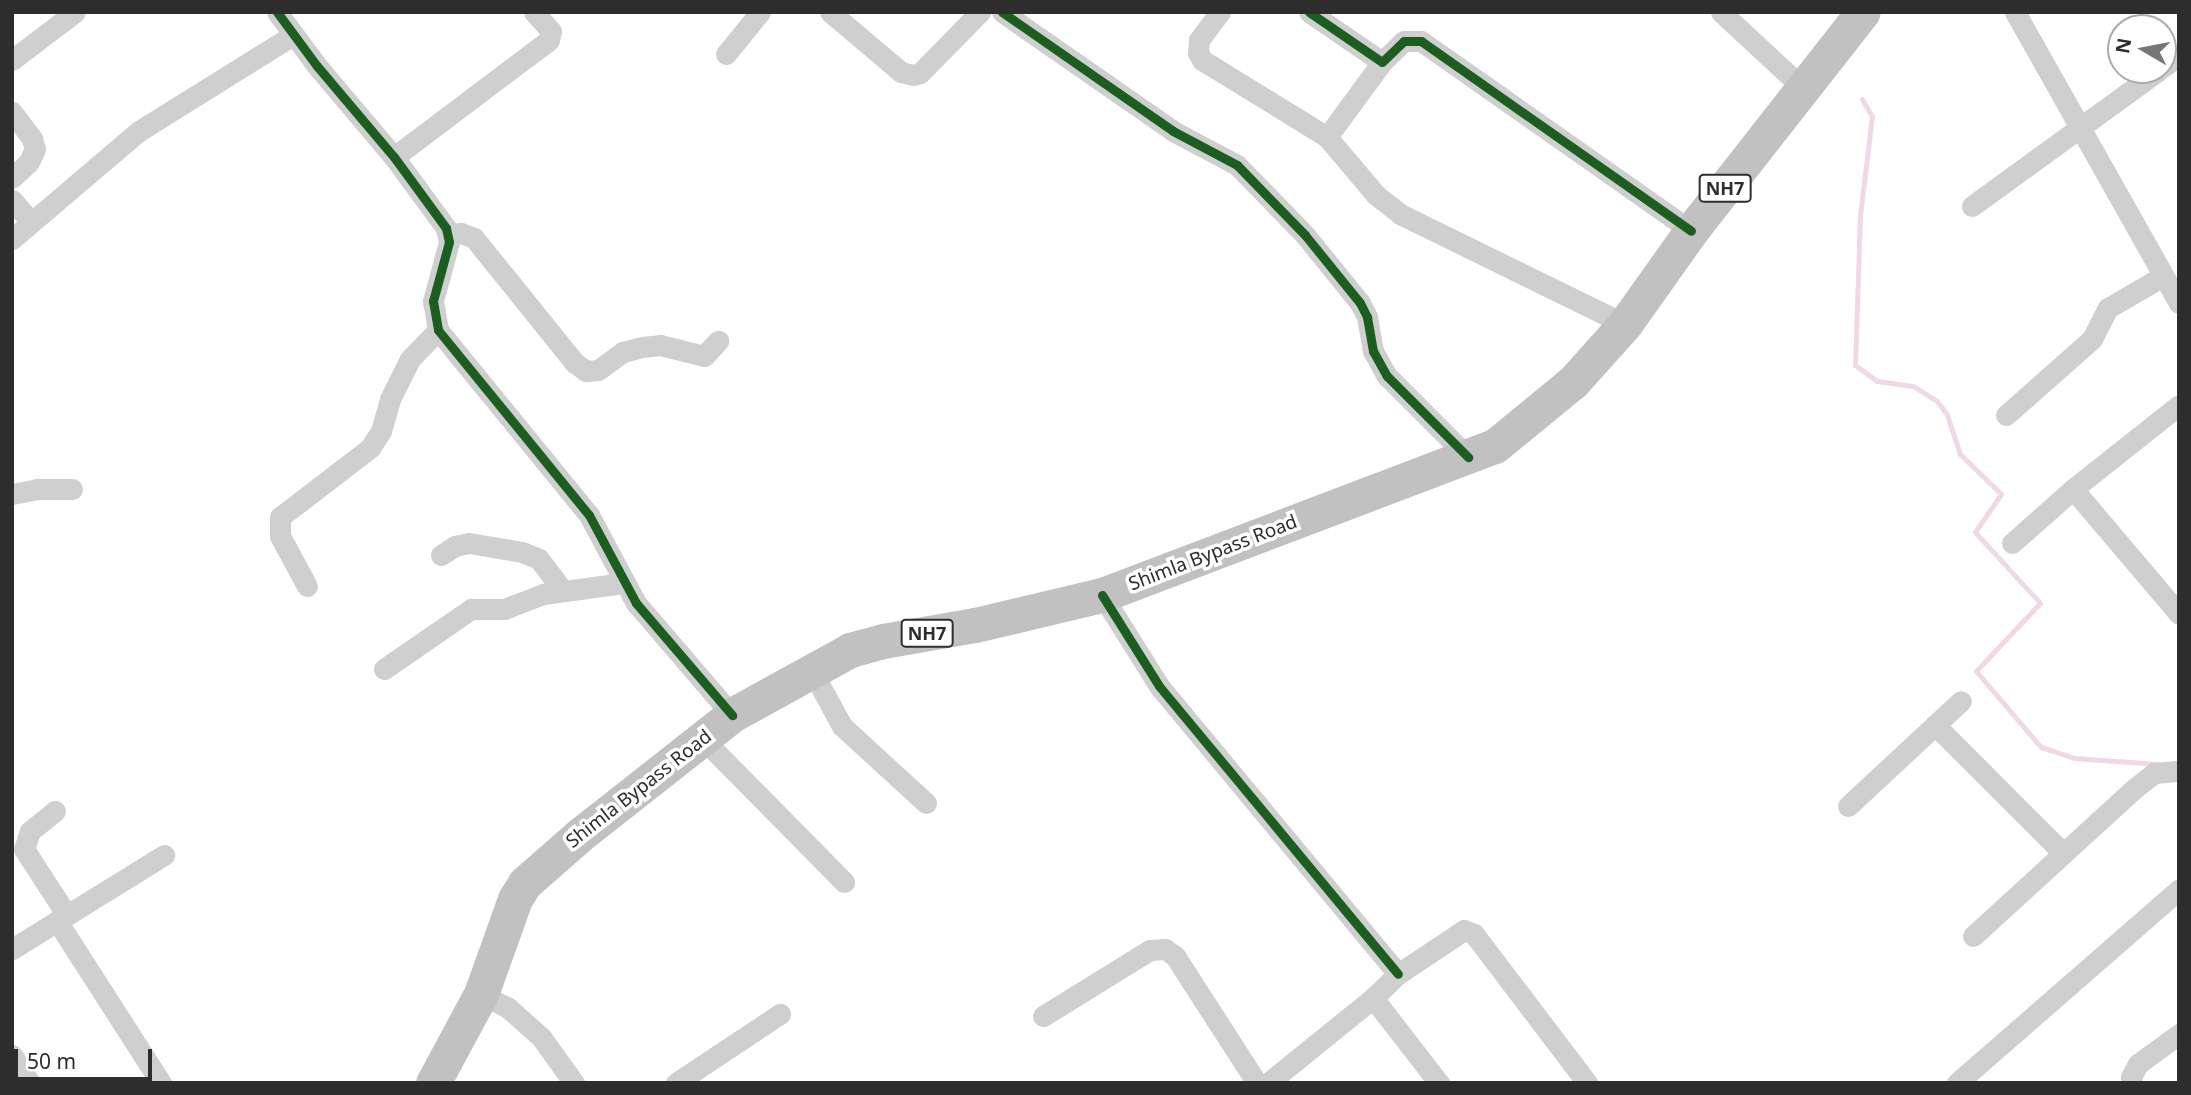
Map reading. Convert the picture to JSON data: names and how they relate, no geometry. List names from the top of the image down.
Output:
{
  "streets": {
    "highway": ["NH7", "Shimla Bypass Road"]
  },
  "scale_bar": "50 m",
  "north": "left"
}
